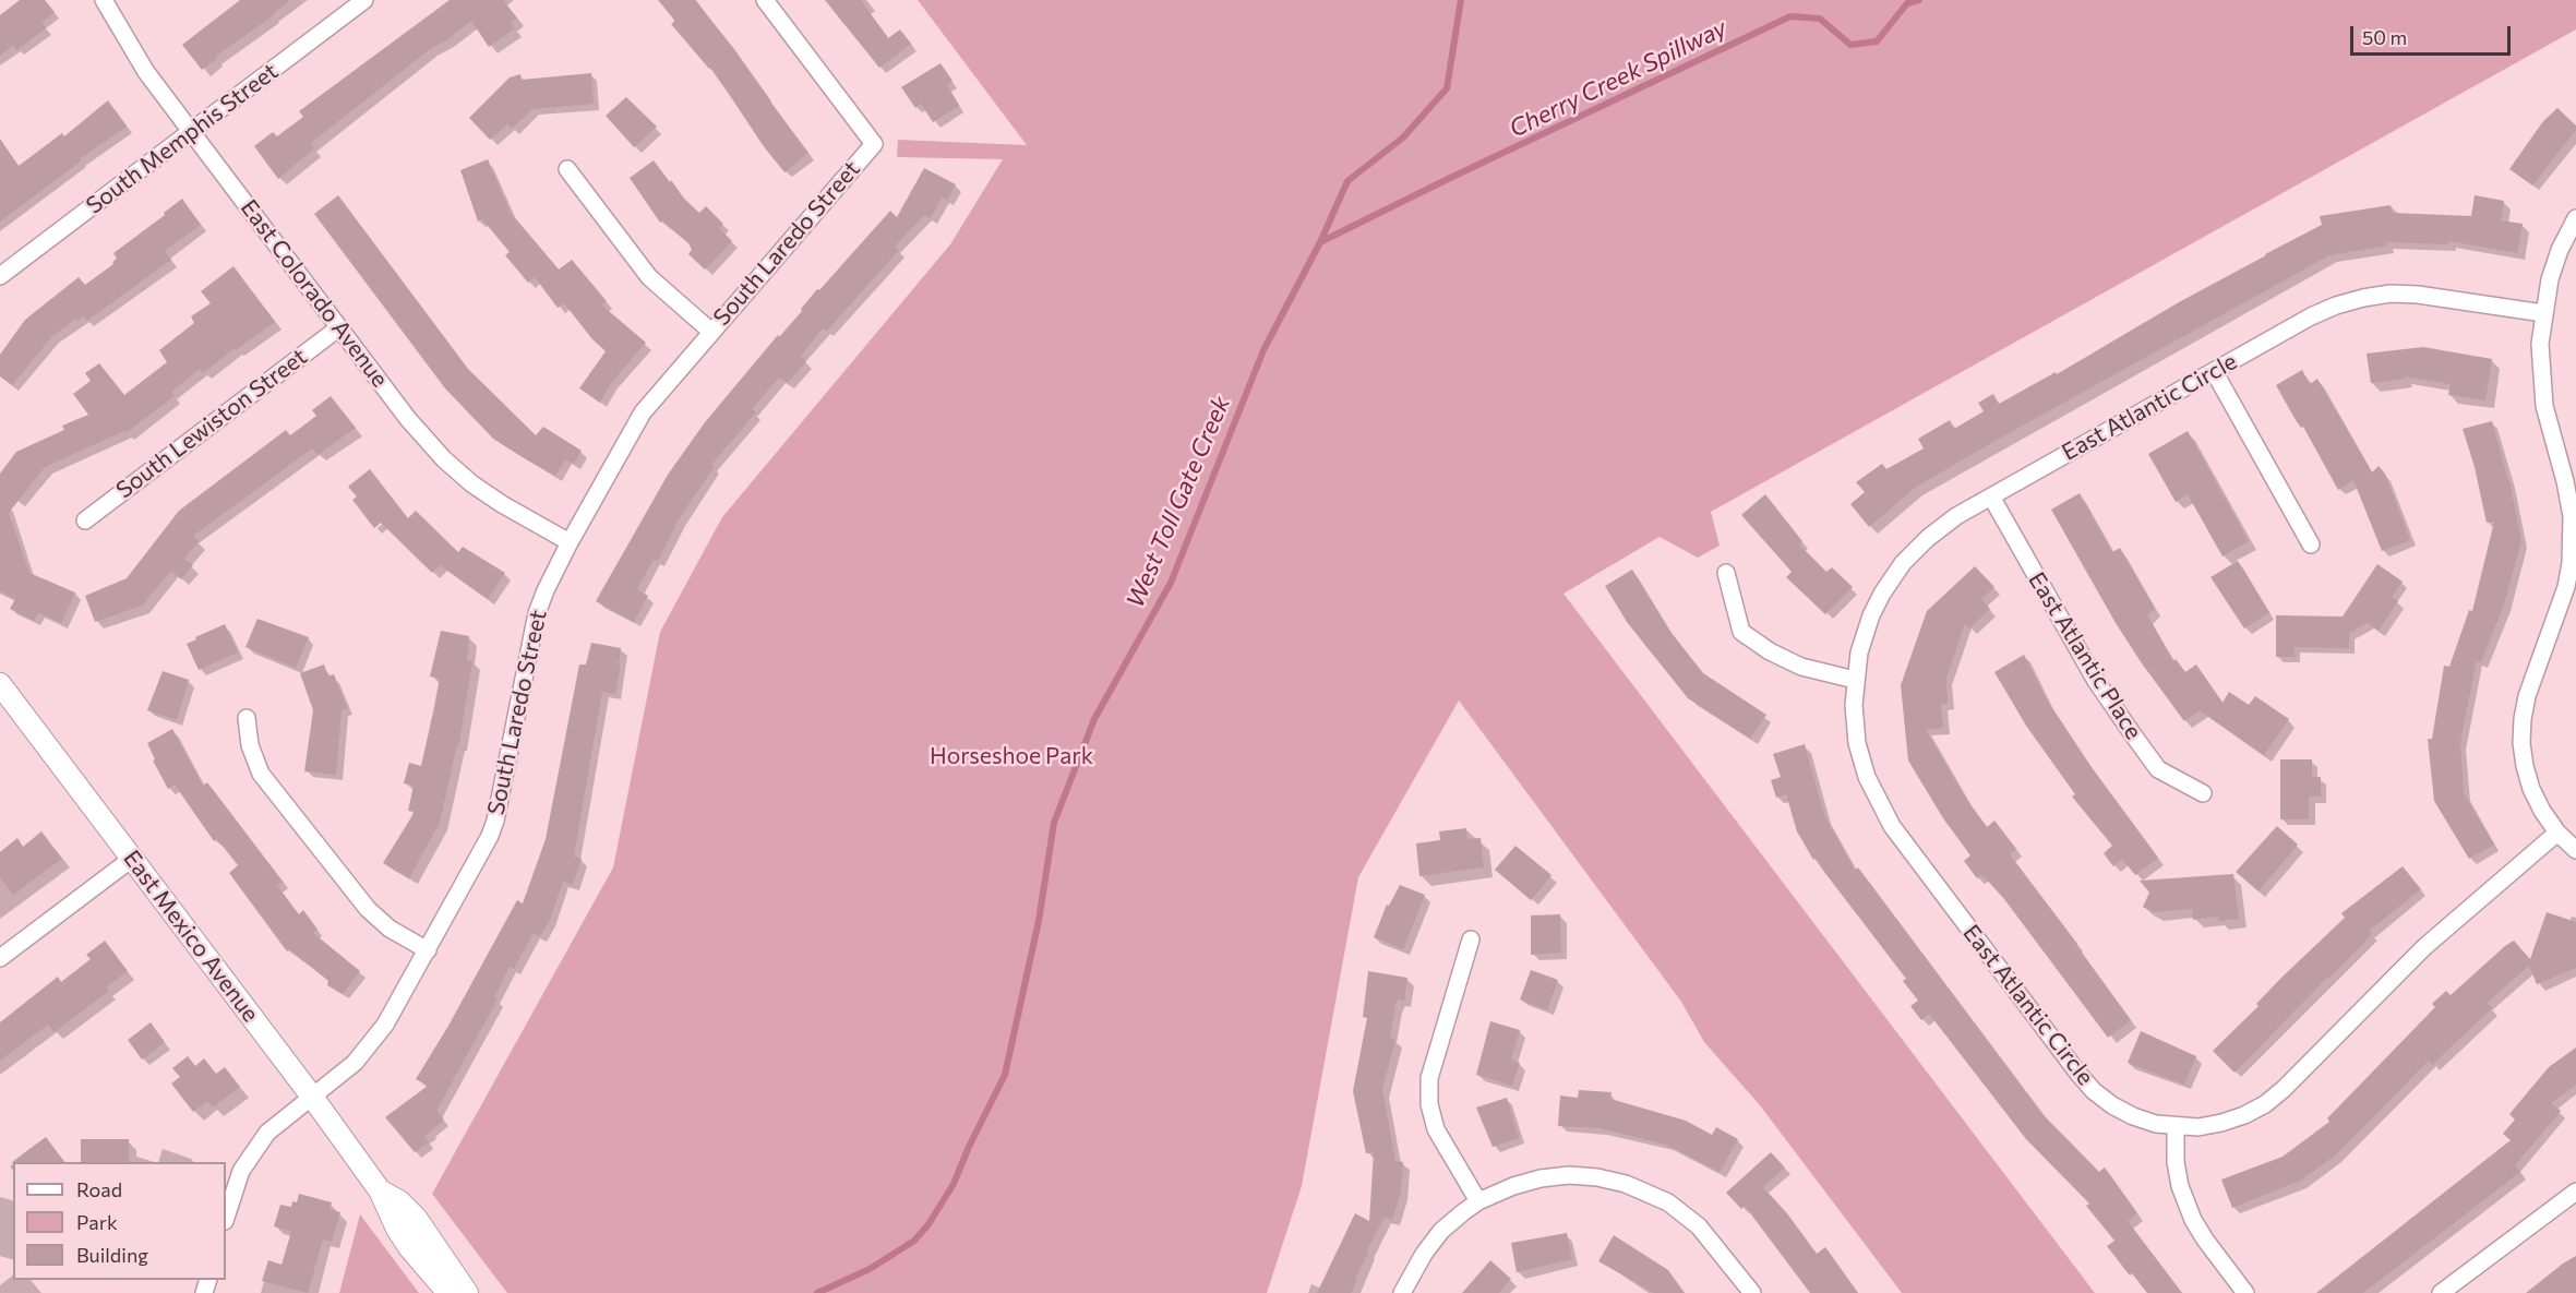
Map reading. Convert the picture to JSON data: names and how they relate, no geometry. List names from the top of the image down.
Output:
{
  "streets": {
    "street": [
      "South Memphis Street",
      "South Laredo Street",
      "East Colorado Avenue",
      "East Atlantic Circle",
      "South Lewiston Street",
      "East Atlantic Place",
      "East Mexico Avenue"
    ]
  },
  "crossings": [
    ["South Memphis Street", "East Colorado Avenue"],
    ["South Laredo Street", "East Colorado Avenue"],
    ["South Laredo Street", "East Mexico Avenue"],
    ["East Colorado Avenue", "South Lewiston Street"],
    ["East Atlantic Circle", "East Atlantic Place"]
  ],
  "water": ["Cherry Creek Spillway", "West Toll Gate Creek"],
  "parks": ["Horseshoe Park"],
  "legend": ["Road", "Park", "Building"],
  "scale_bar": "50 m"
}
